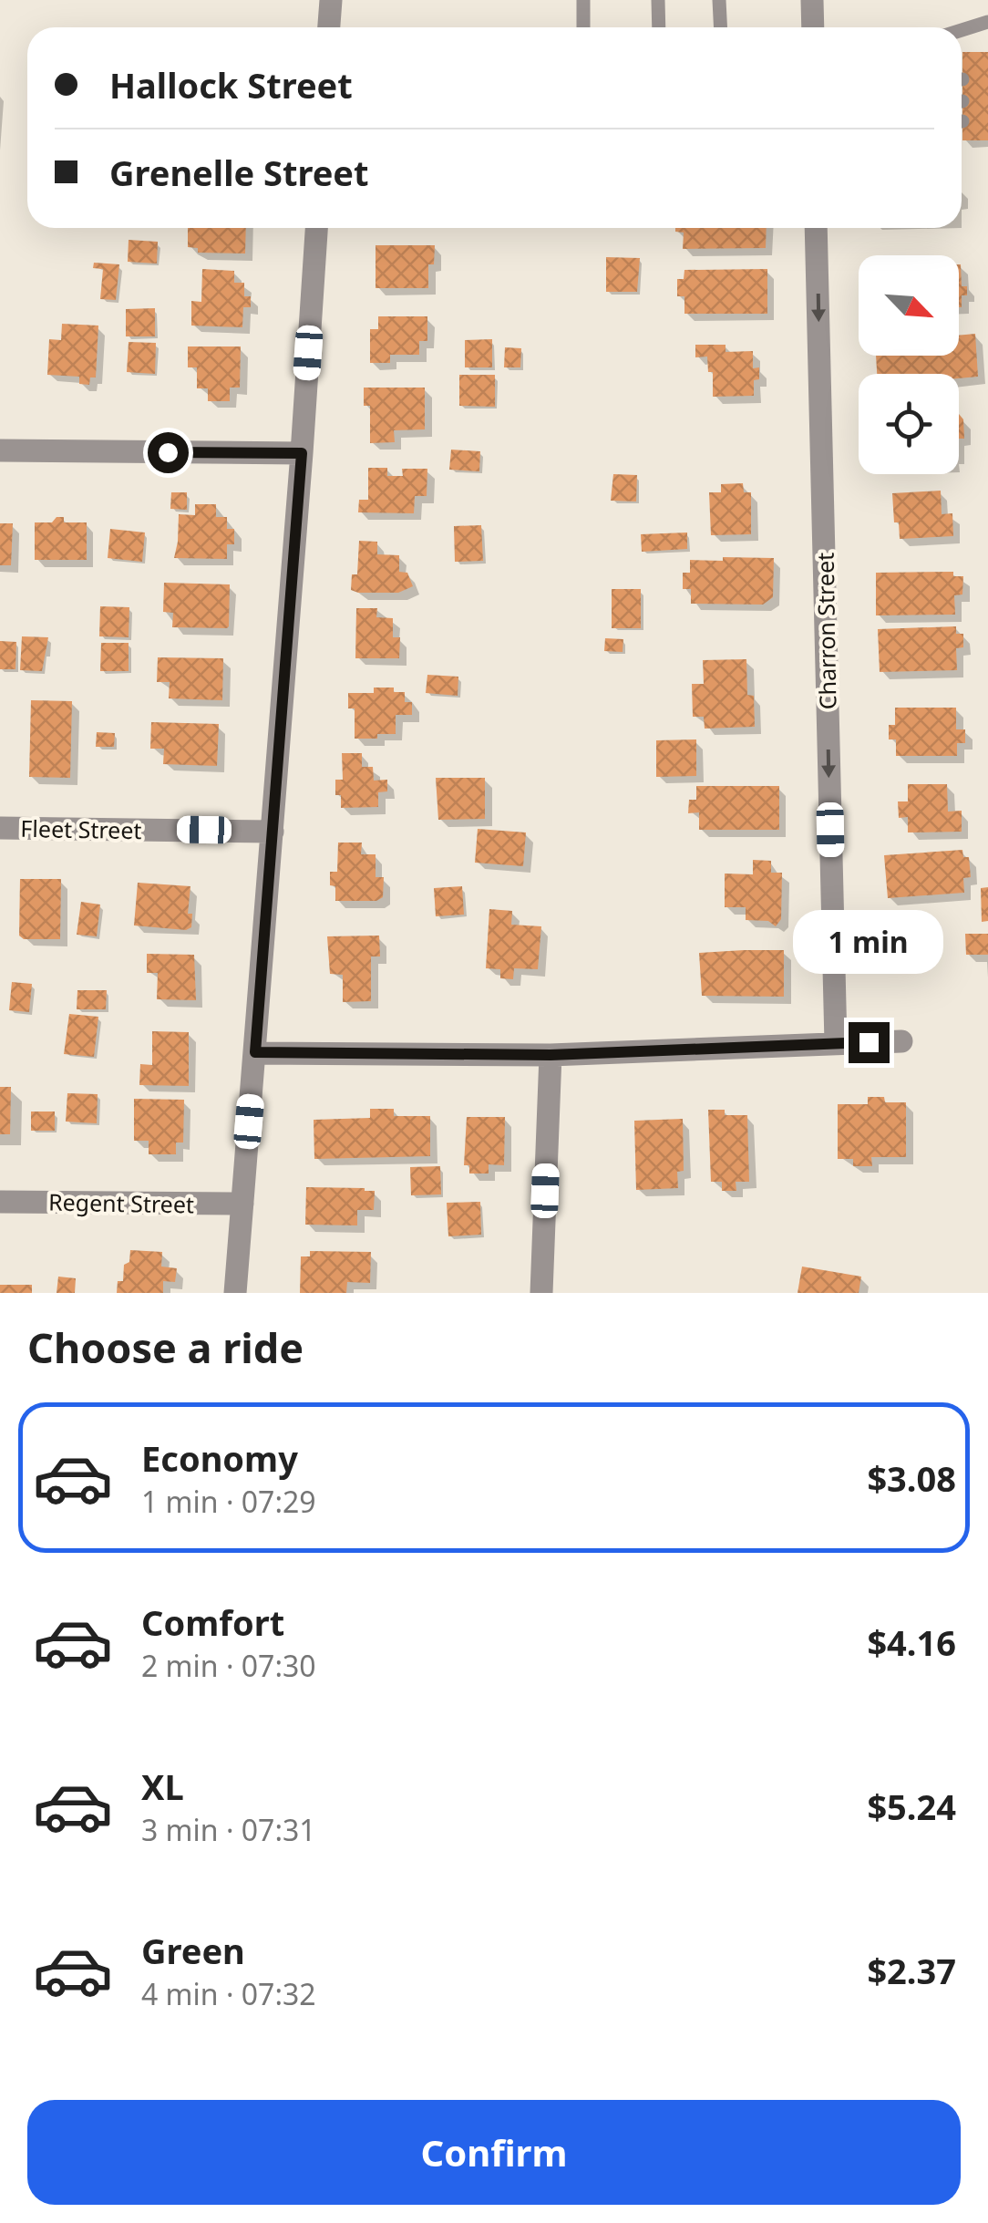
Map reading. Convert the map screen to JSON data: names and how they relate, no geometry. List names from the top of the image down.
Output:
{
  "streets": {
    "street": ["Charron Street", "Fleet Street", "Regent Street"]
  },
  "one_way": ["Charron Street"],
  "north": "bottom right",
  "page": {
    "banner": ["Hallock Street", "Grenelle Street"],
    "bubble": "1 min",
    "heading": "Choose a ride",
    "list": [
      {
        "name": "Economy",
        "note": "1 min · 07:29",
        "value": "$3.08"
      },
      {
        "name": "Comfort",
        "note": "2 min · 07:30",
        "value": "$4.16"
      },
      {
        "name": "XL",
        "note": "3 min · 07:31",
        "value": "$5.24"
      },
      {
        "name": "Green",
        "note": "4 min · 07:32",
        "value": "$2.37"
      }
    ],
    "buttons": "Confirm"
  }
}
